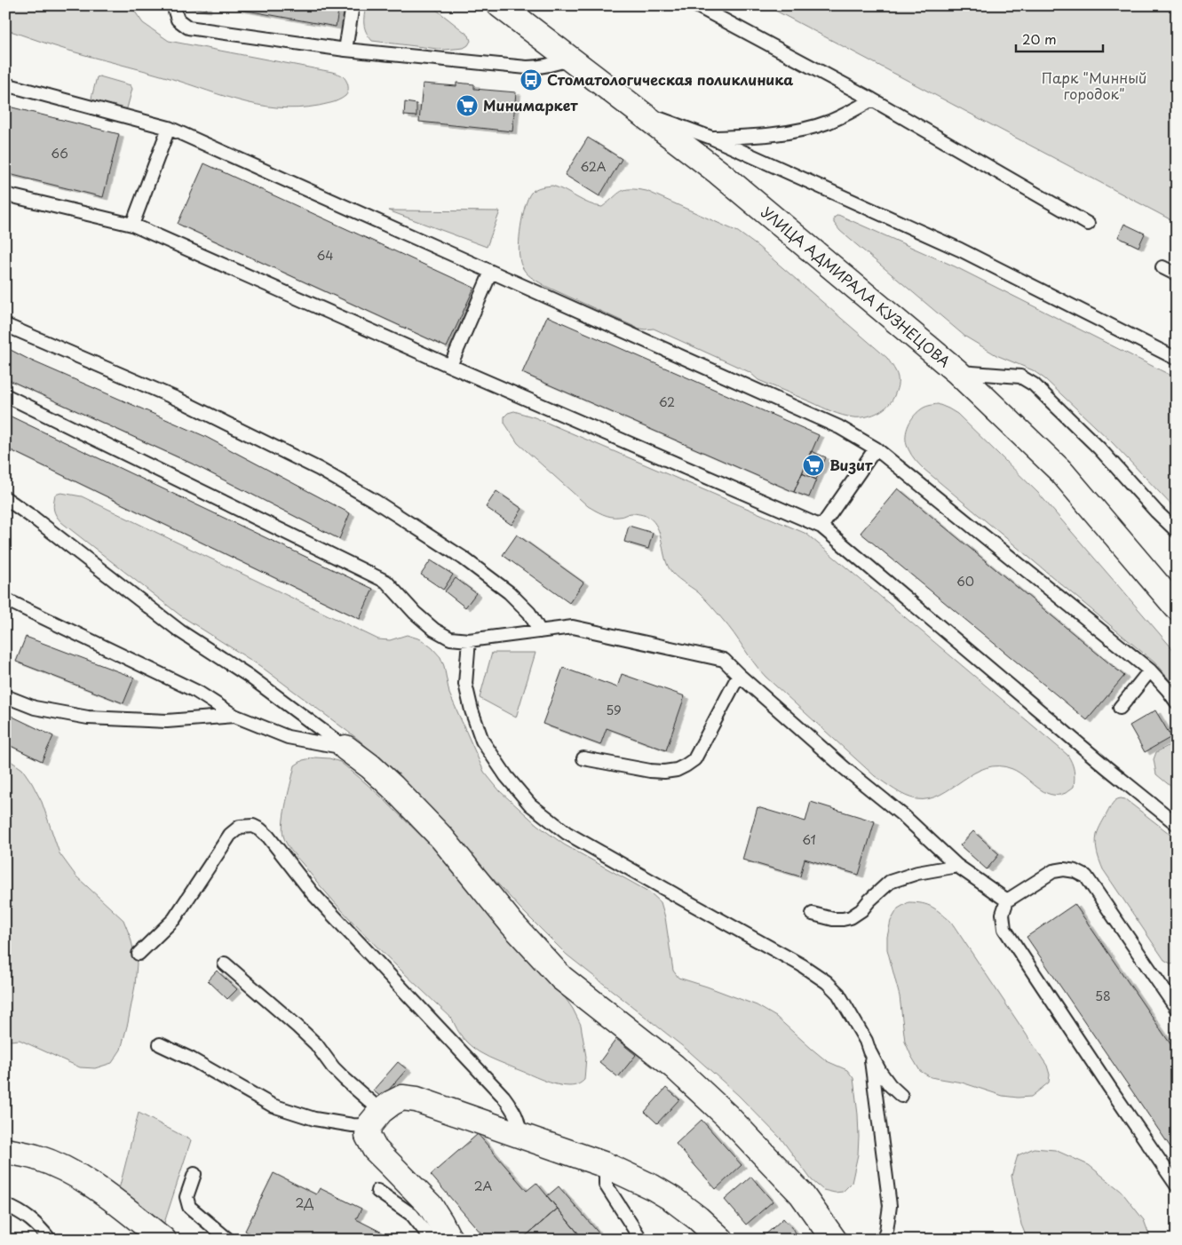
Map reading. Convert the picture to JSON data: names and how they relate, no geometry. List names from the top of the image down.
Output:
{
  "streets": {
    "street": ["УЛИЦА АДМИРАЛА КУЗНЕЦОВА"]
  },
  "parks": ["Парк \"Минный городок\""],
  "places": {
    "bus stop": ["Стоматологическая поликлиника"],
    "supermarket": ["Минимаркет", "Визит"]
  },
  "house_numbers": [
    "66",
    "62А",
    "64",
    "62",
    "60",
    "59",
    "61",
    "58",
    "2А",
    "2Д"
  ],
  "scale_bar": "20 m"
}
